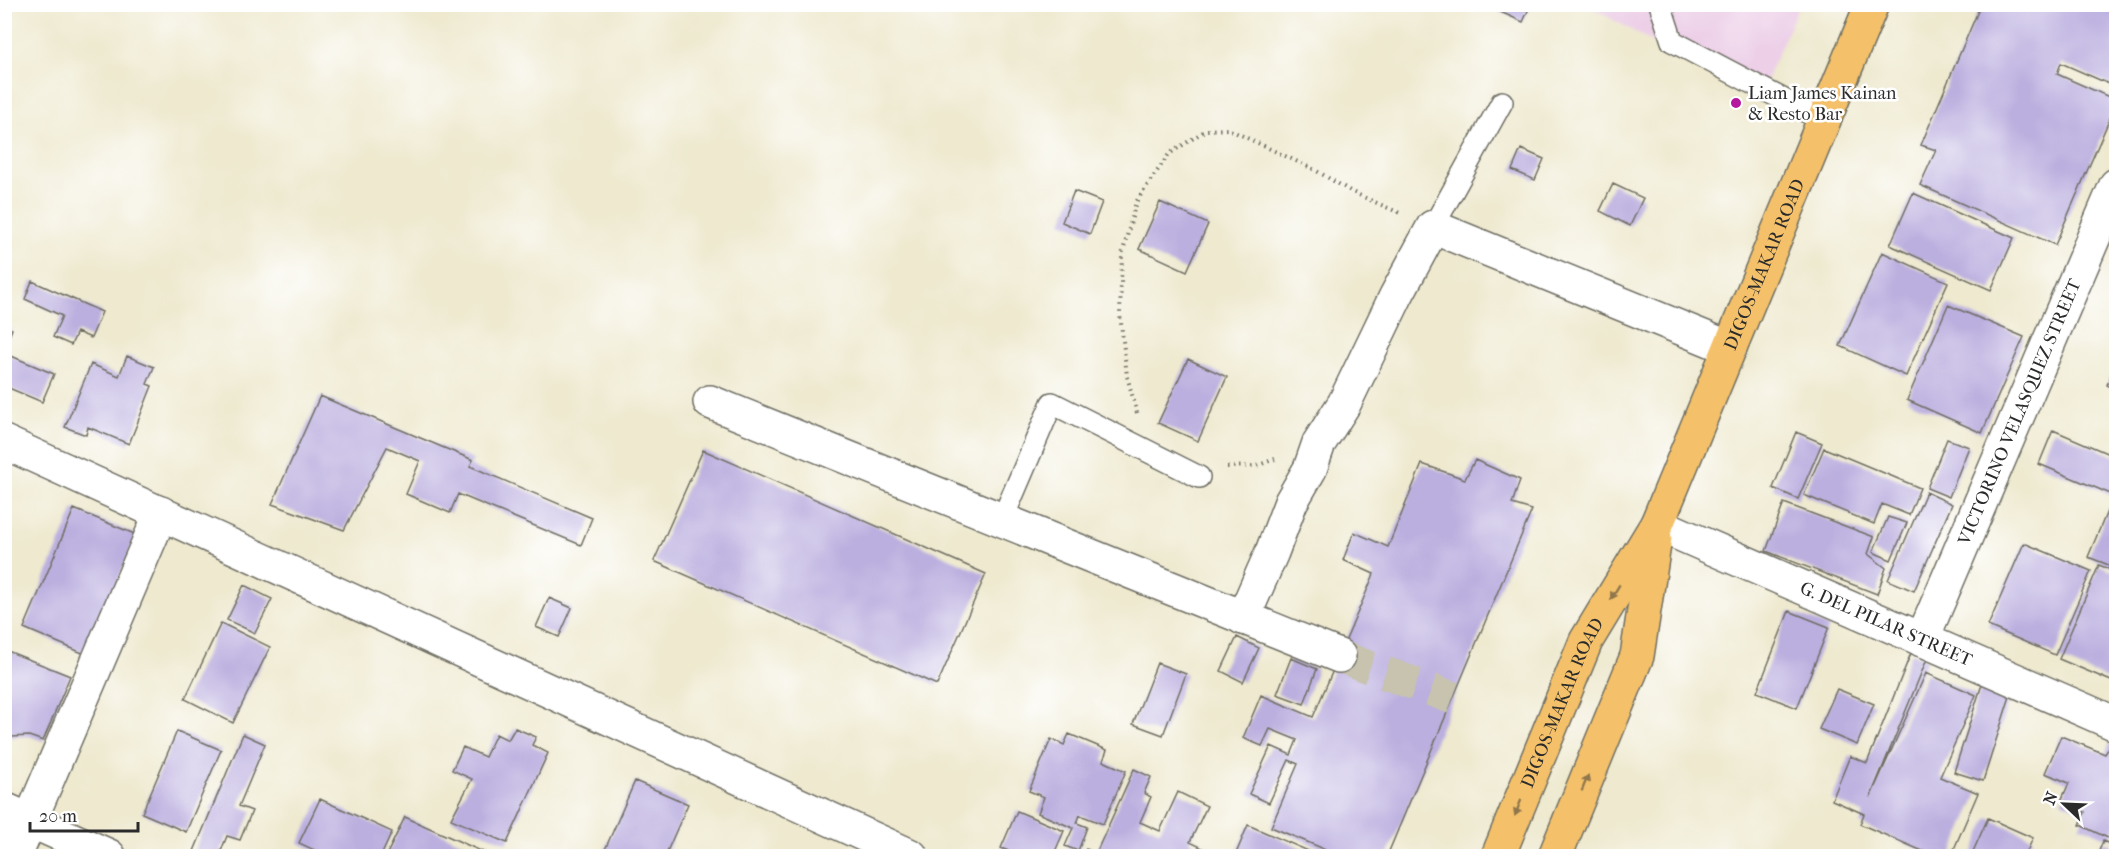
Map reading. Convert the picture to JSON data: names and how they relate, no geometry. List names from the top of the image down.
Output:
{
  "streets": {
    "main road": ["DIGOS-MAKAR ROAD"],
    "street": ["VICTORINO VELASQUEZ STREET", "G. DEL PILAR STREET"]
  },
  "crossings": [
    ["DIGOS-MAKAR ROAD", "G. DEL PILAR STREET"],
    ["VICTORINO VELASQUEZ STREET", "G. DEL PILAR STREET"]
  ],
  "places": ["Liam James Kainan & Resto Bar"],
  "scale_bar": "20 m",
  "north": "top left"
}
